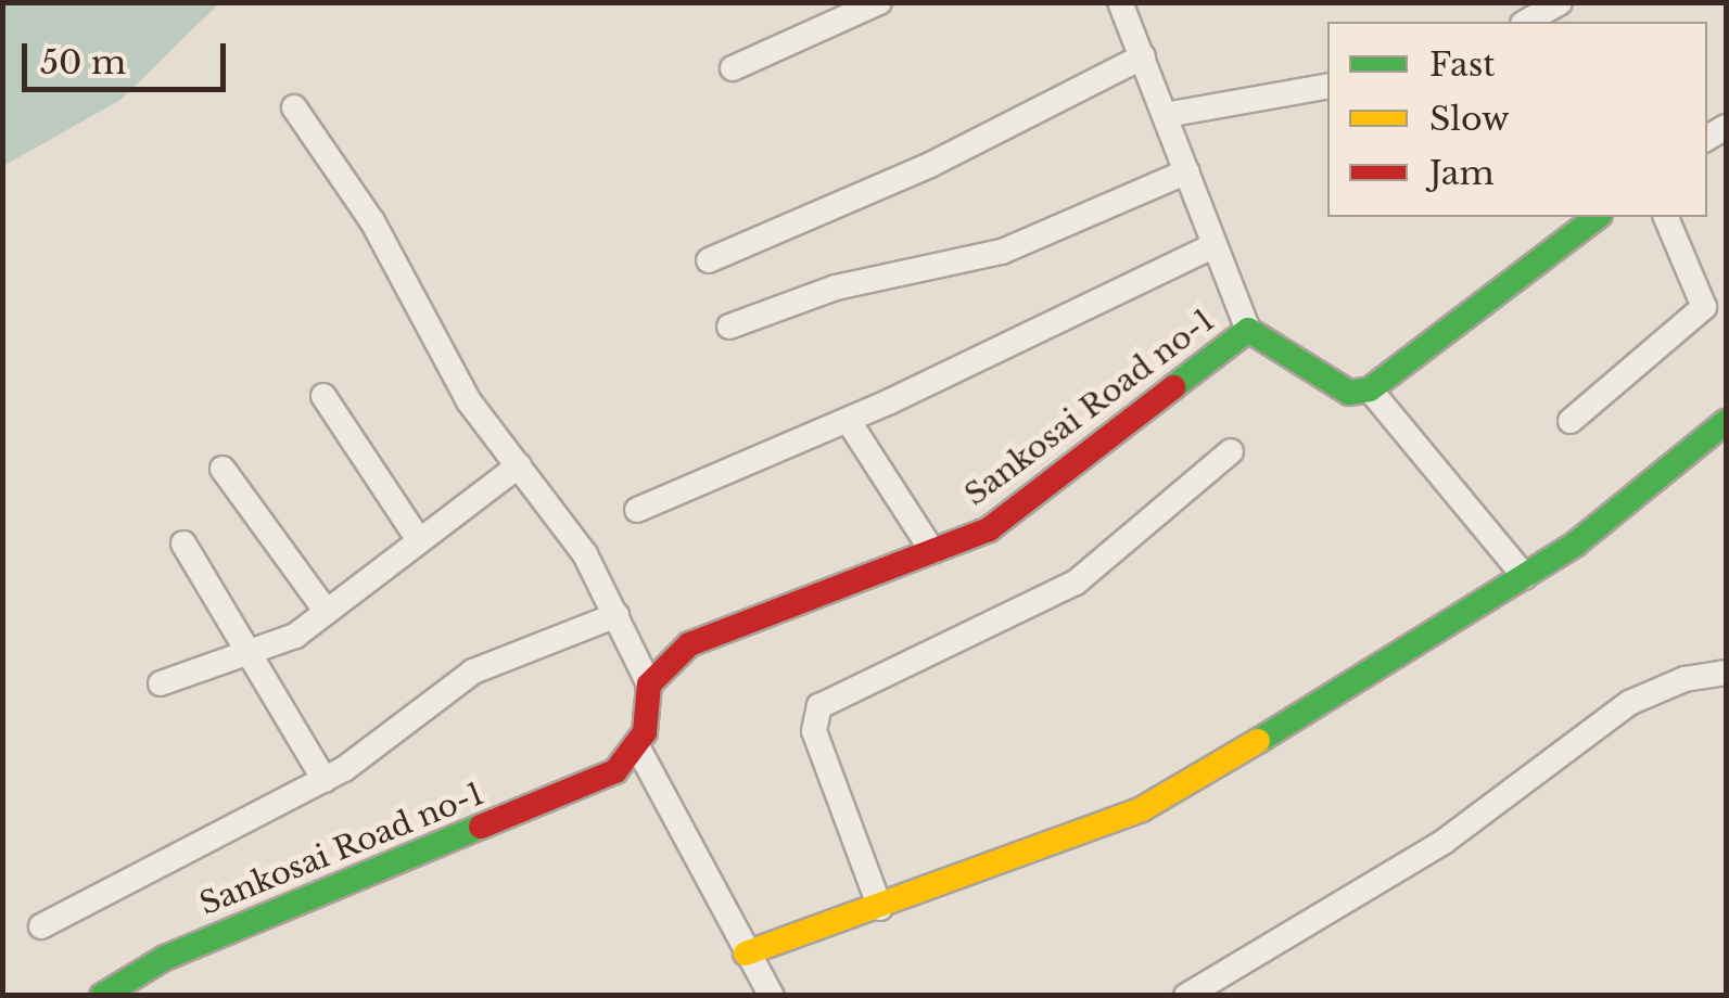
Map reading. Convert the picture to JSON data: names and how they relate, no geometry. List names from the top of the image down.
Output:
{
  "streets": {
    "street": ["Sankosai Road no-1"]
  },
  "legend": ["Fast", "Slow", "Jam"],
  "scale_bar": "50 m"
}
